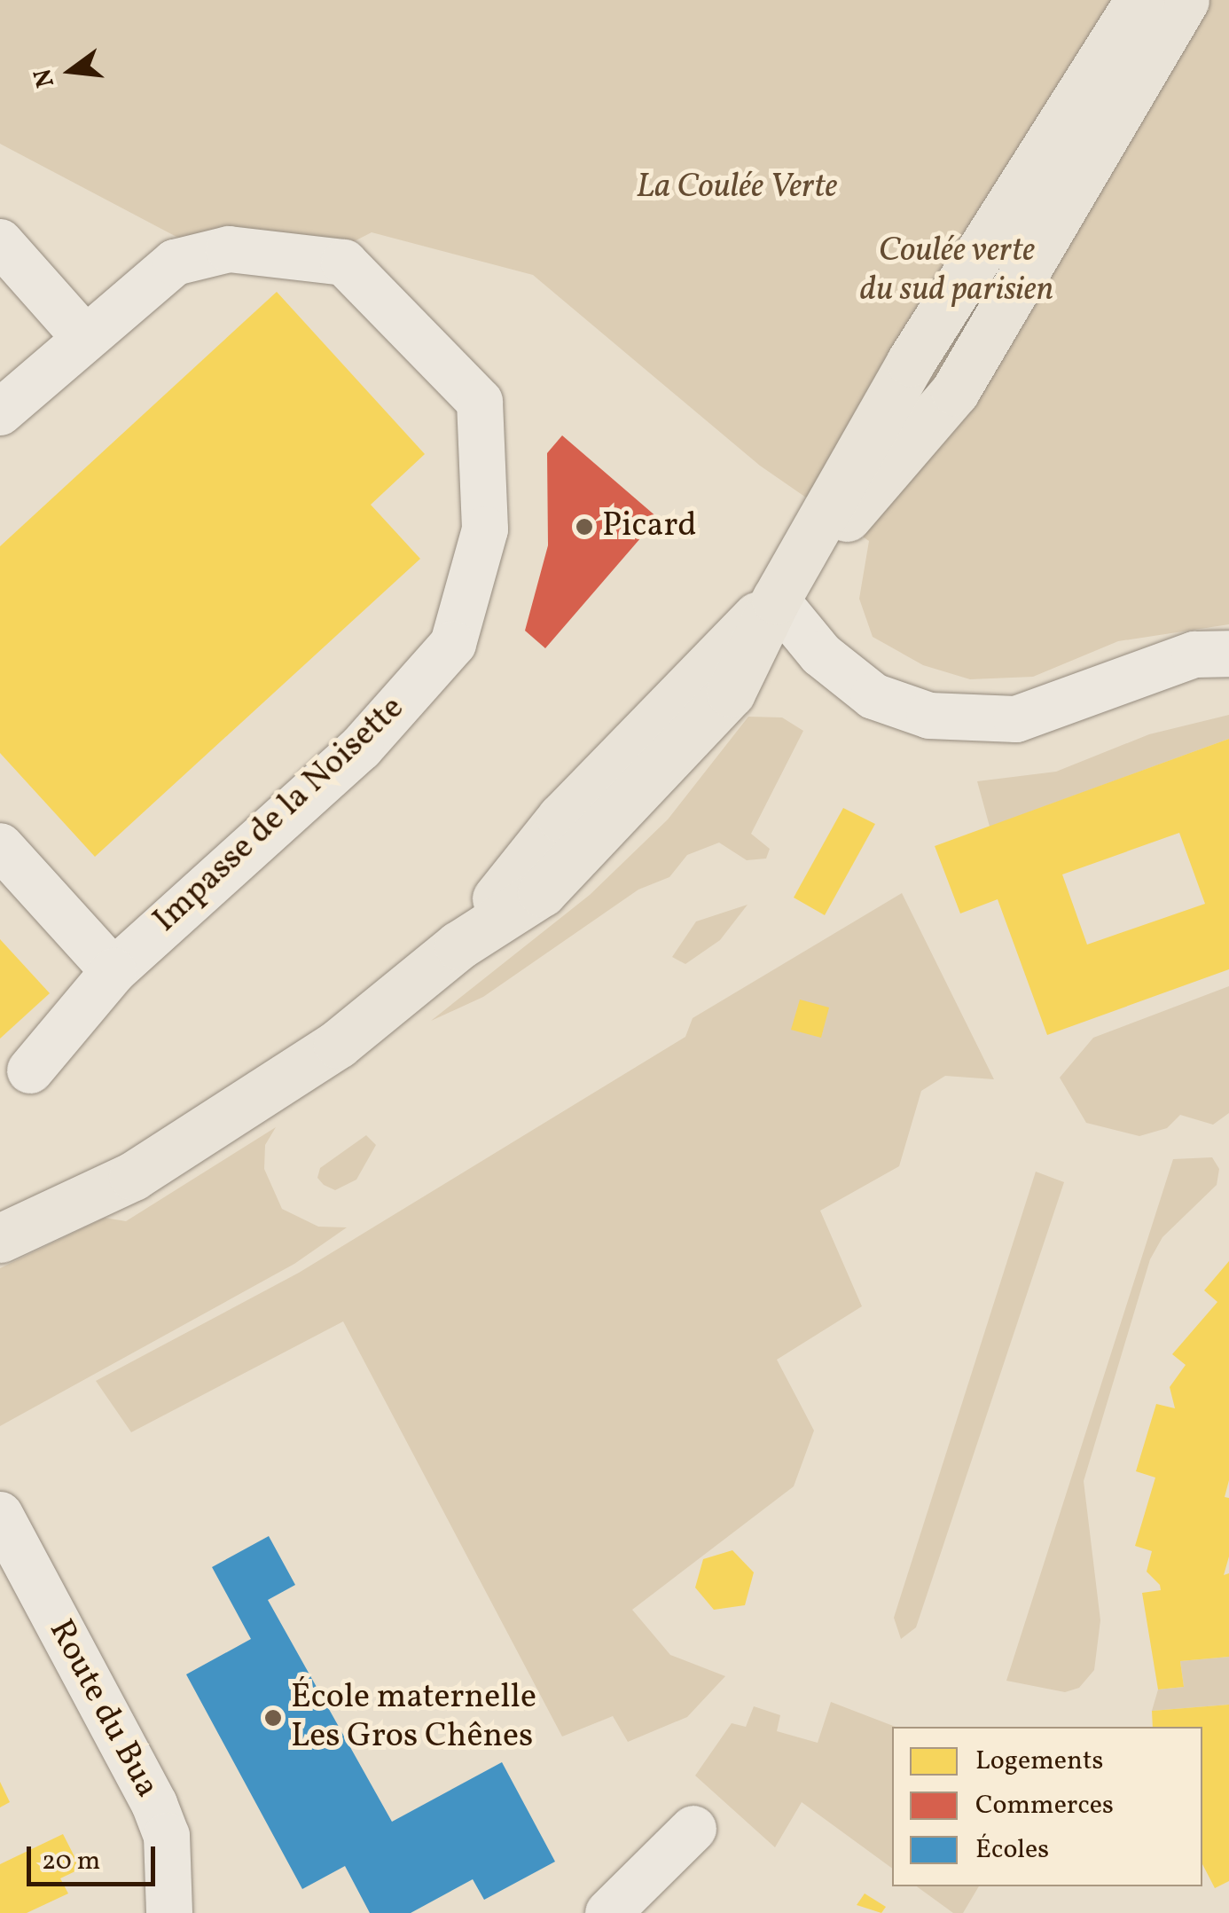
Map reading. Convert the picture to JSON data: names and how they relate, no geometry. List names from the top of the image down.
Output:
{
  "streets": {
    "street": ["Impasse de la Noisette", "Route du Bua"]
  },
  "parks": ["La Coulée Verte", "Coulée verte du sud parisien"],
  "places": ["Picard", "École maternelle Les Gros Chênes"],
  "legend": ["Logements", "Commerces", "Écoles"],
  "scale_bar": "20 m",
  "north": "left"
}
